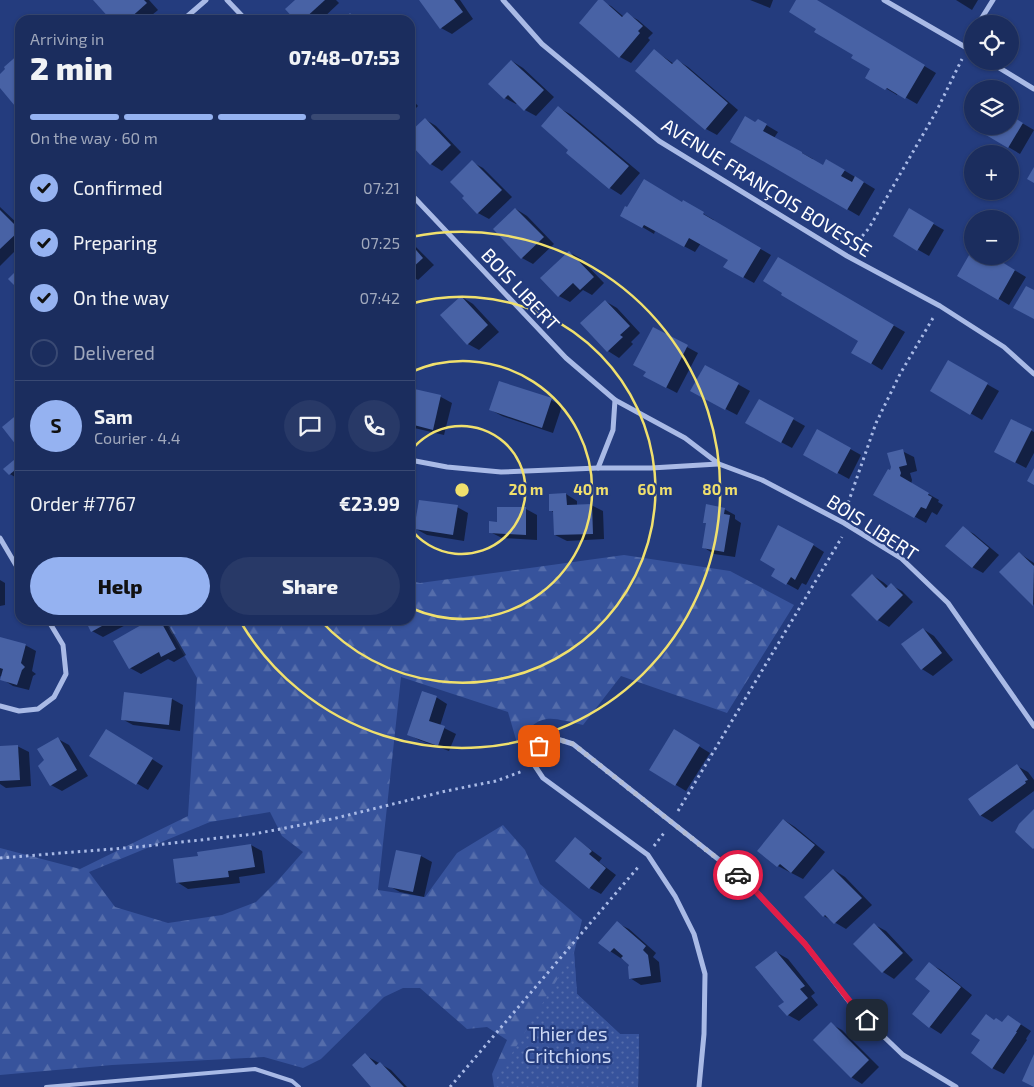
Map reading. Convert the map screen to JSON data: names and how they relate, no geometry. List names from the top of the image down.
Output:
{
  "streets": {
    "street": ["AVENUE FRANÇOIS BOVESSE", "BOIS LIBERT"]
  },
  "parks": ["Thier des Critchions"],
  "page": {
    "map_buttons": ["+", "−"],
    "heading": ["2 min", "Arriving in", "07:48–07:53"],
    "panel": [
      "Sam",
      "Courier · 4.4",
      "Order #7767",
      "€23.99"
    ],
    "bar": "On the way · 60 m",
    "list": [
      ["Confirmed", "07:21"],
      ["Preparing", "07:25"],
      ["On the way", "07:42"],
      "Delivered"
    ],
    "round": "S",
    "buttons": ["Help", "Share"]
  },
  "rings": [
    "20 m",
    "40 m",
    "60 m",
    "80 m"
  ]
}
